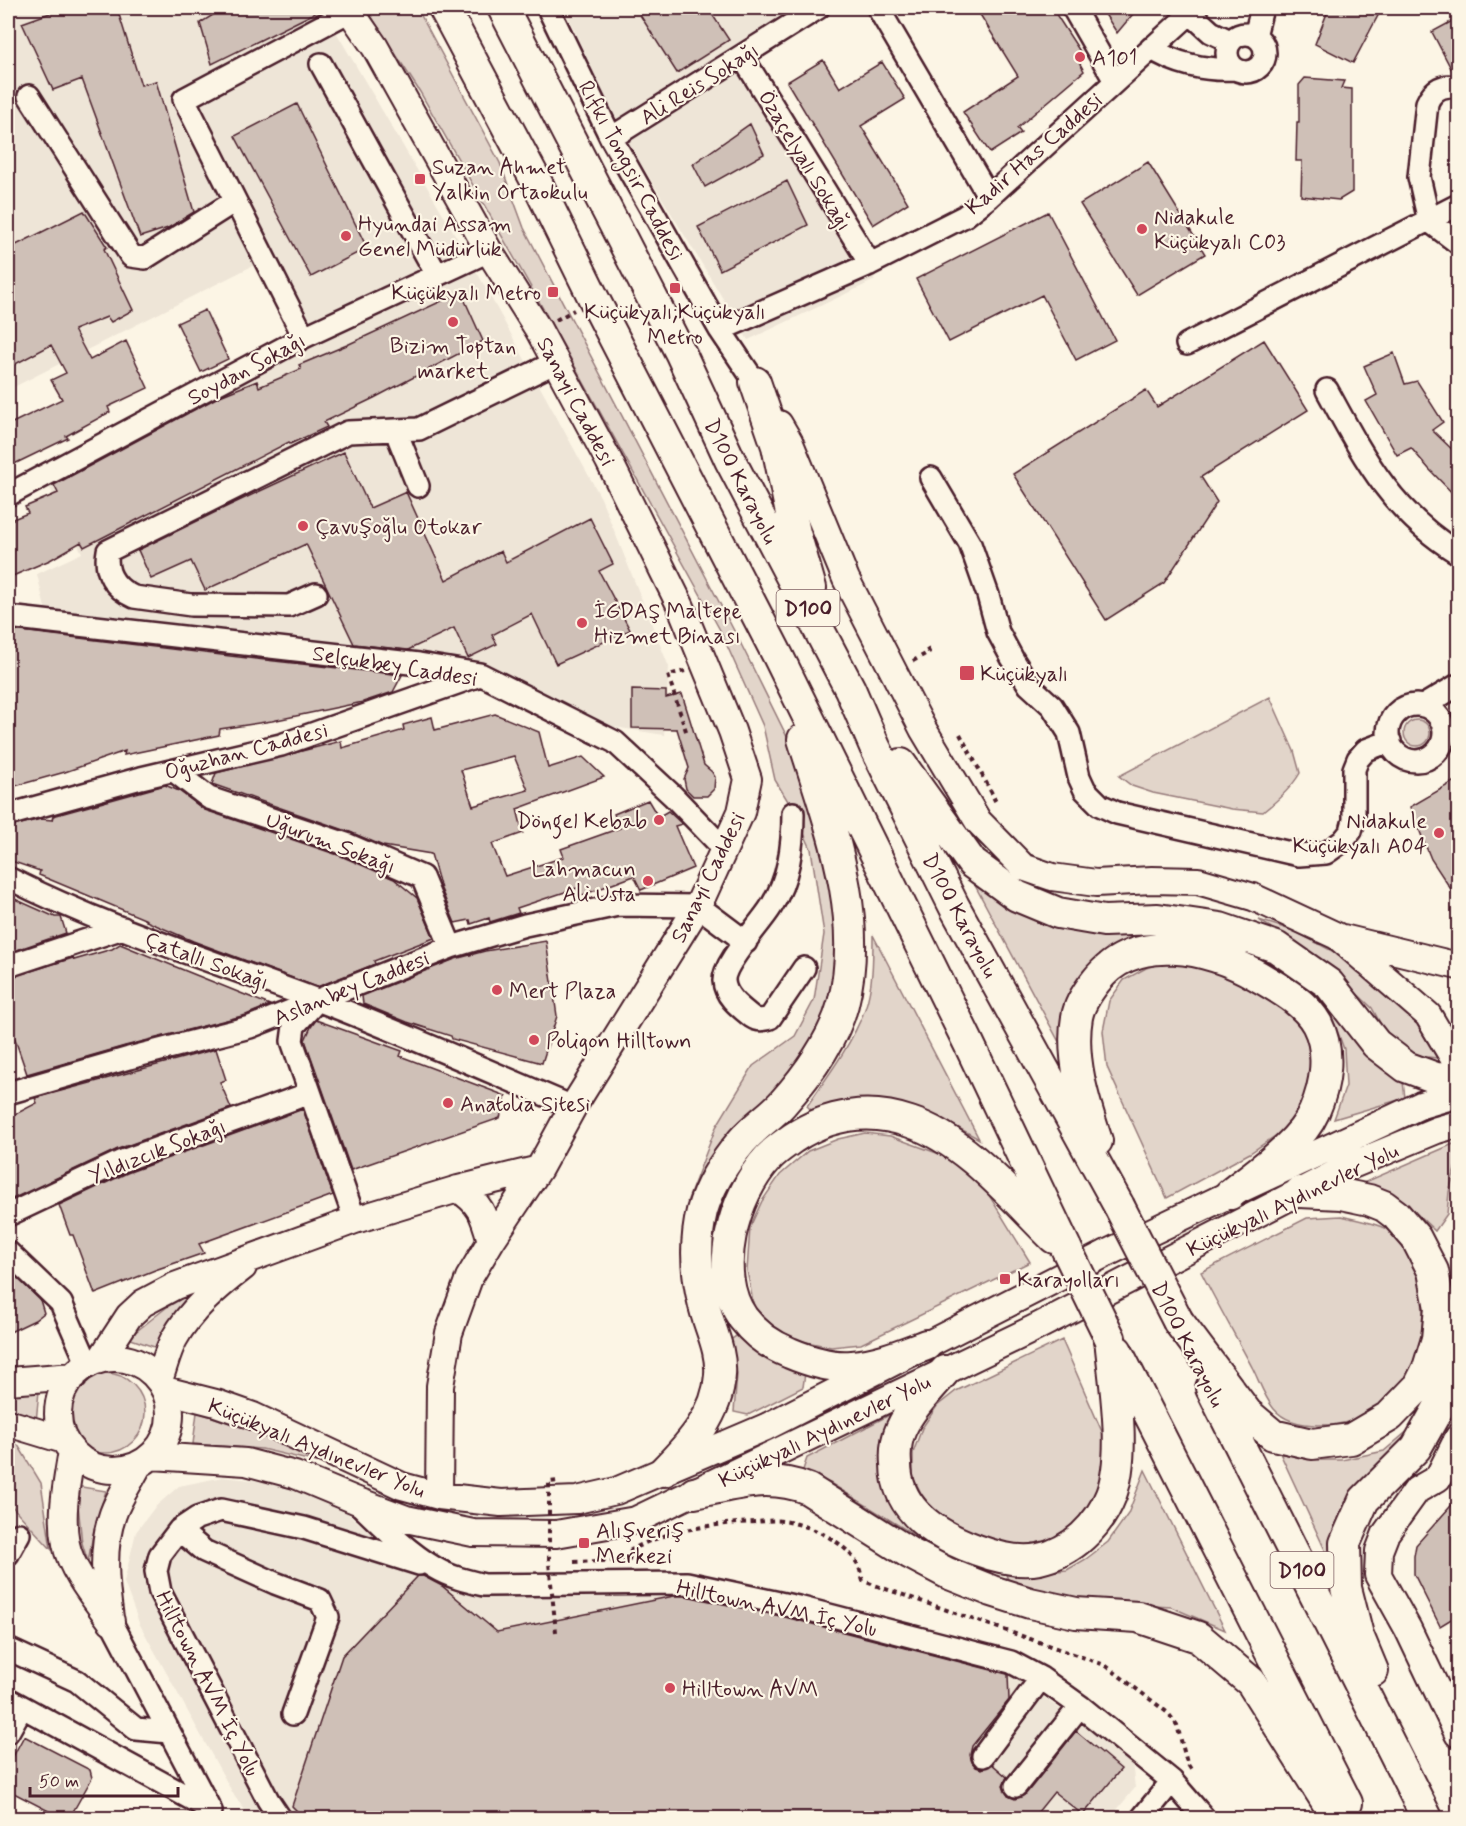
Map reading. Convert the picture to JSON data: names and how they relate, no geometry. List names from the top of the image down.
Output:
{
  "streets": {
    "highway": ["D100 Karayolu", "D100"],
    "main road": ["Sanayi Caddesi", "Küçükyalı Aydınevler Yolu"],
    "street": [
      "Ali Reis Sokağı",
      "Kadir Has Caddesi",
      "Özaçelyalı Sokağı",
      "Rıfkı Tongsir Caddesi",
      "Soydan Sokağı",
      "Selçukbey Caddesi",
      "Oğuzhan Caddesi",
      "Uğurum Sokağı",
      "Çatallı Sokağı",
      "Aslanbey Caddesi",
      "Yıldızcık Sokağı",
      "Hilltown AVM İç Yolu"
    ]
  },
  "crossings": [
    ["Ali Reis Sokağı", "Özaçelyalı Sokağı"],
    ["Ali Reis Sokağı", "Rıfkı Tongsir Caddesi"],
    ["Kadir Has Caddesi", "Özaçelyalı Sokağı"],
    ["Kadir Has Caddesi", "Rıfkı Tongsir Caddesi"],
    ["Soydan Sokağı", "Sanayi Caddesi"],
    ["Sanayi Caddesi", "Selçukbey Caddesi"],
    ["Sanayi Caddesi", "Çatallı Sokağı"],
    ["Sanayi Caddesi", "Aslanbey Caddesi"],
    ["Sanayi Caddesi", "Küçükyalı Aydınevler Yolu"],
    ["Selçukbey Caddesi", "Oğuzhan Caddesi"],
    ["Oğuzhan Caddesi", "Uğurum Sokağı"],
    ["Uğurum Sokağı", "Aslanbey Caddesi"],
    ["Çatallı Sokağı", "Aslanbey Caddesi"],
    ["Küçükyalı Aydınevler Yolu", "Hilltown AVM İç Yolu"]
  ],
  "places": {
    "other": [
      "A101",
      "Nidakule Küçükyalı C03",
      "Hyundai Assam Genel Müdürlük",
      "Bizim Toptan market",
      "Çavuşoğlu Otokar",
      "İGDAŞ Maltepe Hizmet Binası",
      "Döngel Kebab",
      "Nidakule Küçükyalı A04",
      "Lahmacun Ali Usta",
      "Mert Plaza",
      "Poligon Hilltown",
      "Anatolia Sitesi",
      "Hilltown AVM"
    ],
    "transit": [
      "Suzan Ahmet Yalkin Ortaokulu",
      "Küçükyalı;Küçükyalı Metro",
      "Küçükyalı Metro",
      "Küçükyalı",
      "Karayolları",
      "Alışveriş Merkezi"
    ]
  },
  "scale_bar": "50 m"
}
